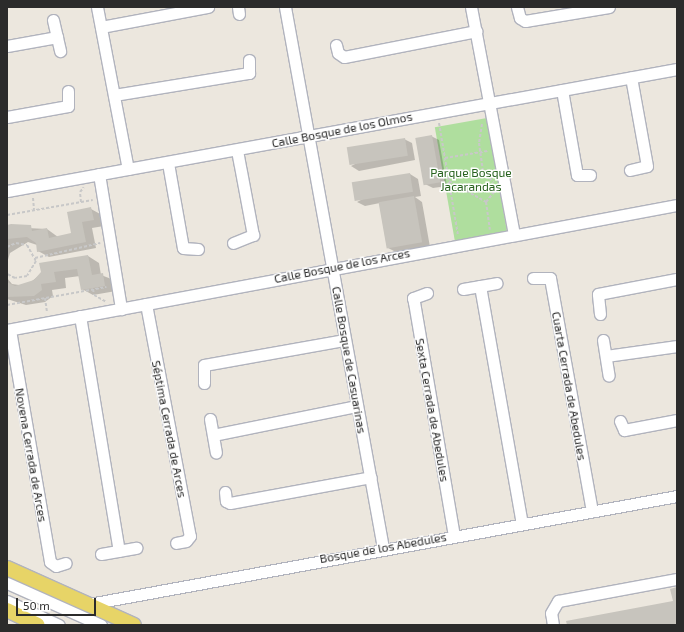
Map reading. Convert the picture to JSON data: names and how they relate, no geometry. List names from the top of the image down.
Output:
{
  "streets": {
    "street": [
      "Calle Bosque de los Olmos",
      "Calle Bosque de los Arces",
      "Calle Bosque de Casuarinas",
      "Cuarta Cerrada de Abedules",
      "Sexta Cerrada de Abedules",
      "Séptima Cerrada de Arces",
      "Novena Cerrada de Arces",
      "Bosque de los Abedules"
    ]
  },
  "crossings": [
    ["Calle Bosque de los Olmos", "Calle Bosque de Casuarinas"],
    ["Calle Bosque de los Arces", "Calle Bosque de Casuarinas"],
    ["Calle Bosque de los Arces", "Séptima Cerrada de Arces"],
    ["Calle Bosque de los Arces", "Novena Cerrada de Arces"],
    ["Calle Bosque de Casuarinas", "Bosque de los Abedules"],
    ["Cuarta Cerrada de Abedules", "Bosque de los Abedules"],
    ["Sexta Cerrada de Abedules", "Bosque de los Abedules"]
  ],
  "parks": ["Parque Bosque Jacarandas"],
  "scale_bar": "50 m"
}
